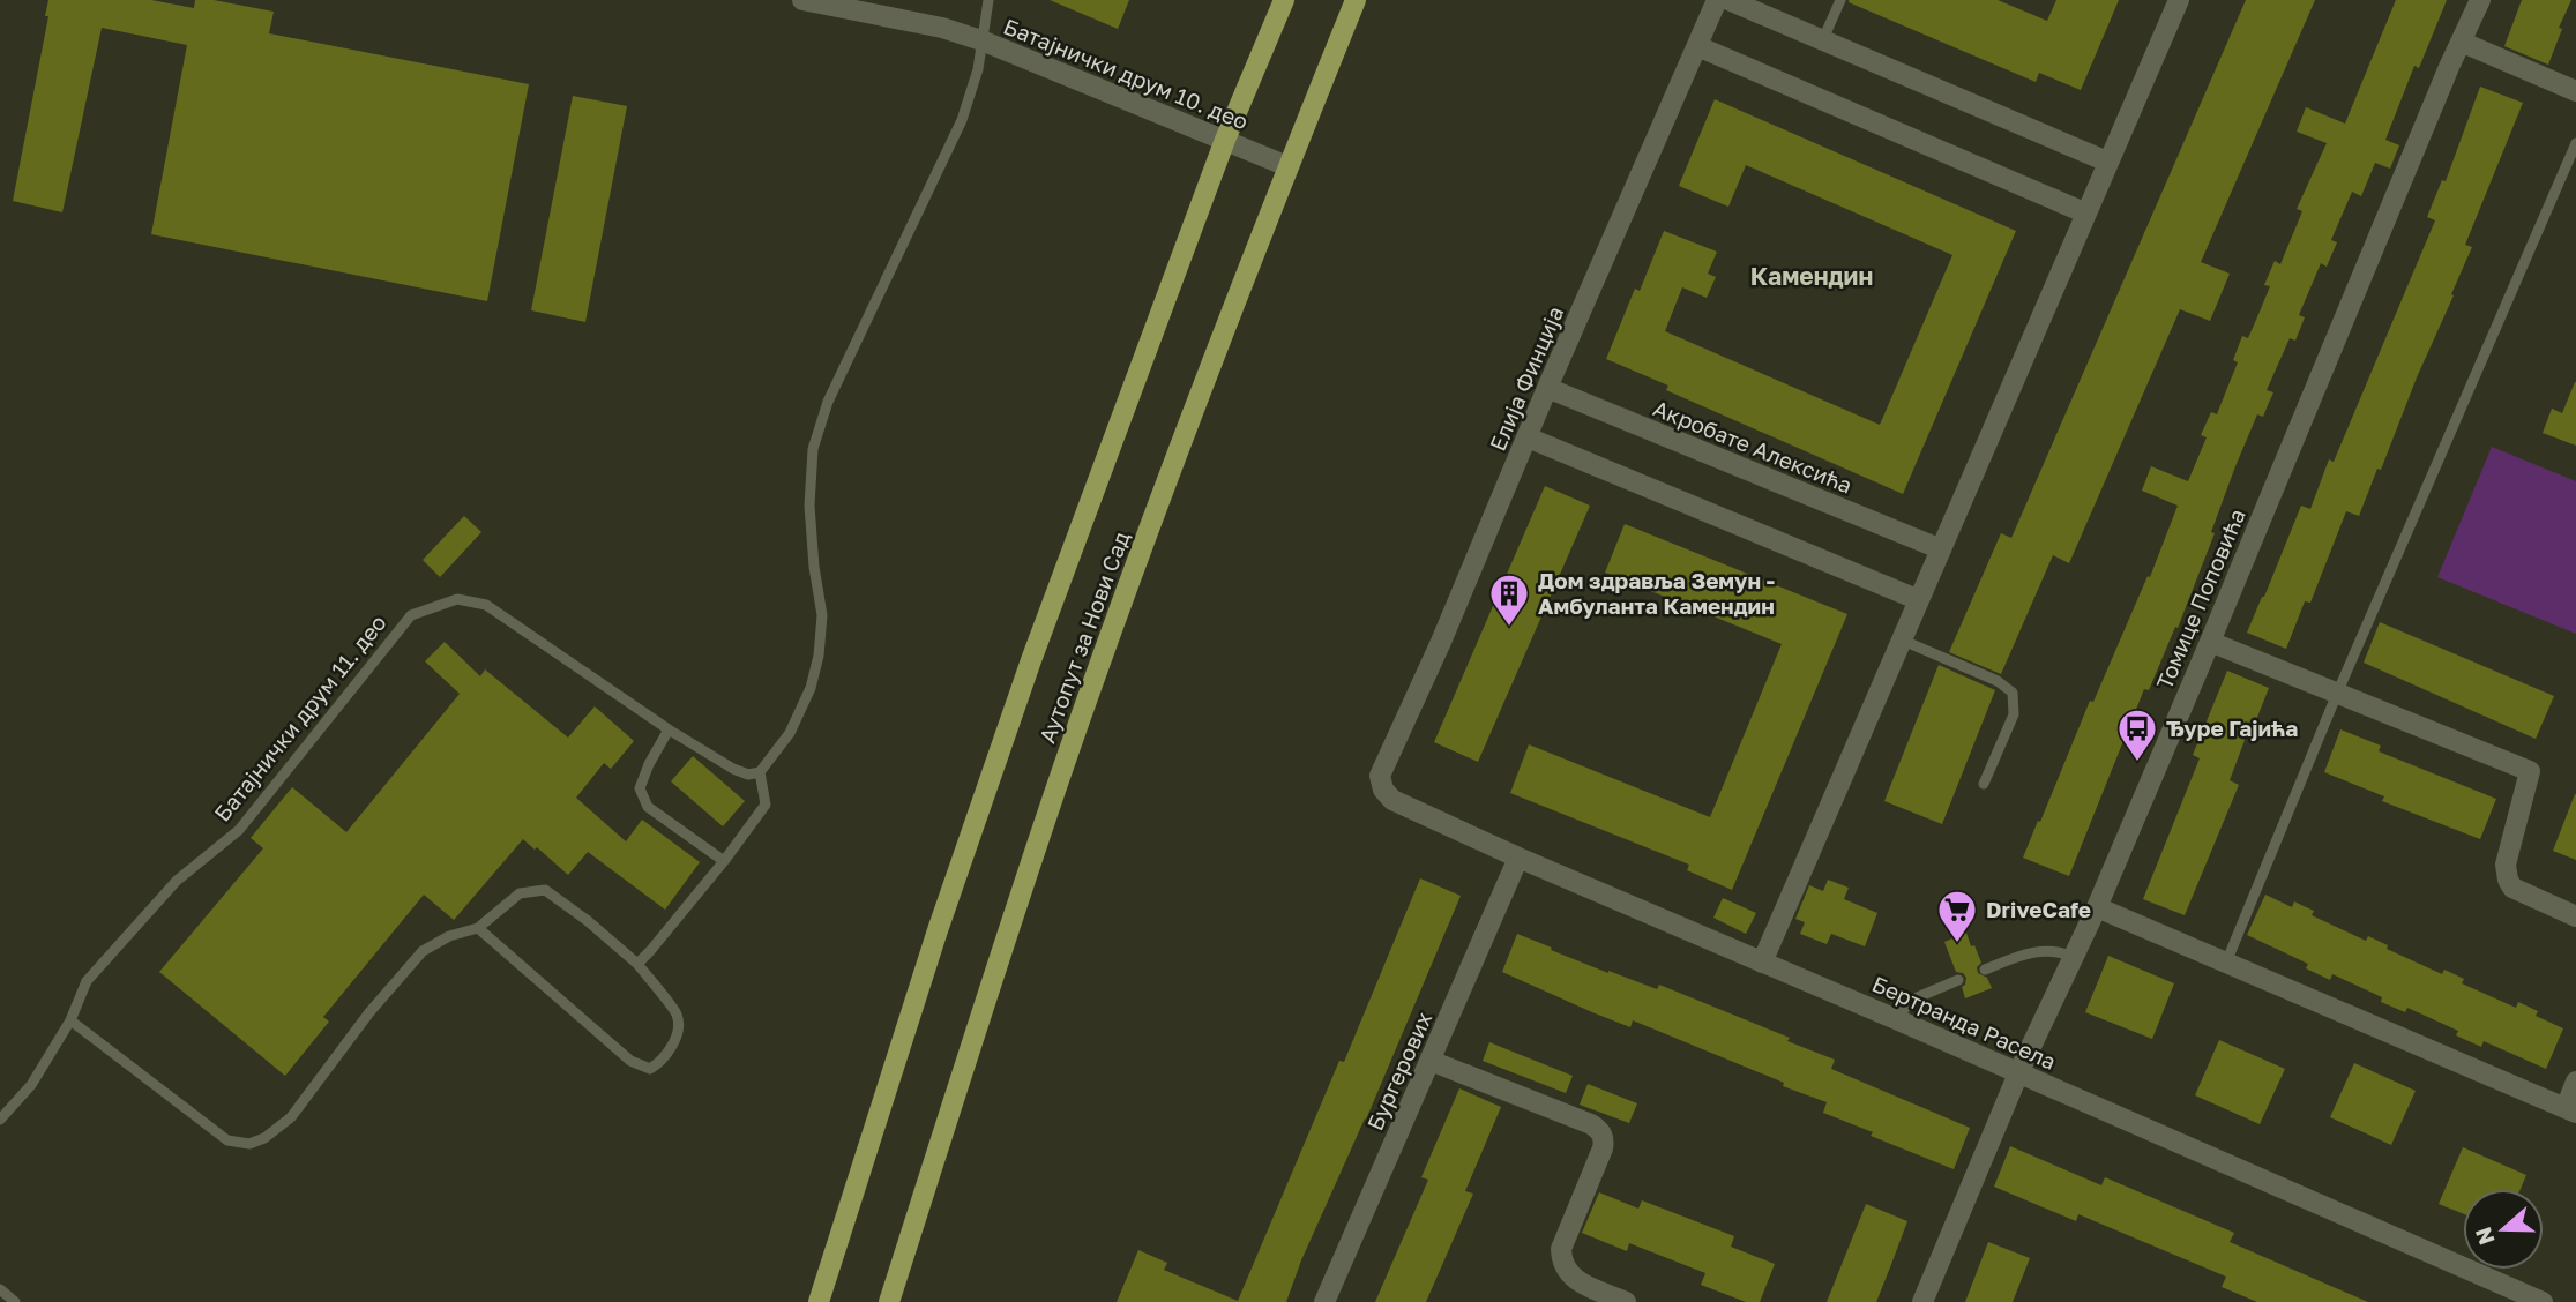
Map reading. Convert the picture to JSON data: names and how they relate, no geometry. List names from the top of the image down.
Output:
{
  "streets": {
    "main road": ["Аутопут за Нови Сад"],
    "street": [
      "Батајнички друм 10. део",
      "Елија Финција",
      "Акробате Алексића",
      "Томице Поповића",
      "Бертранда Расела",
      "Бургерових"
    ],
    "lane": ["Батајнички друм 11. део"]
  },
  "crossings": [
    ["Батајнички друм 10. део", "Аутопут за Нови Сад"],
    ["Елија Финција", "Акробате Алексића"],
    ["Елија Финција", "Бертранда Расела"],
    ["Томице Поповића", "Бертранда Расела"],
    ["Бертранда Расела", "Бургерових"]
  ],
  "districts": ["Камендин"],
  "places": {
    "building": ["Дом здравља Земун - Амбуланта Камендин"],
    "bus stop": ["Ђуре Гајића"],
    "supermarket": ["DriveCafe"]
  },
  "north": "left"
}
